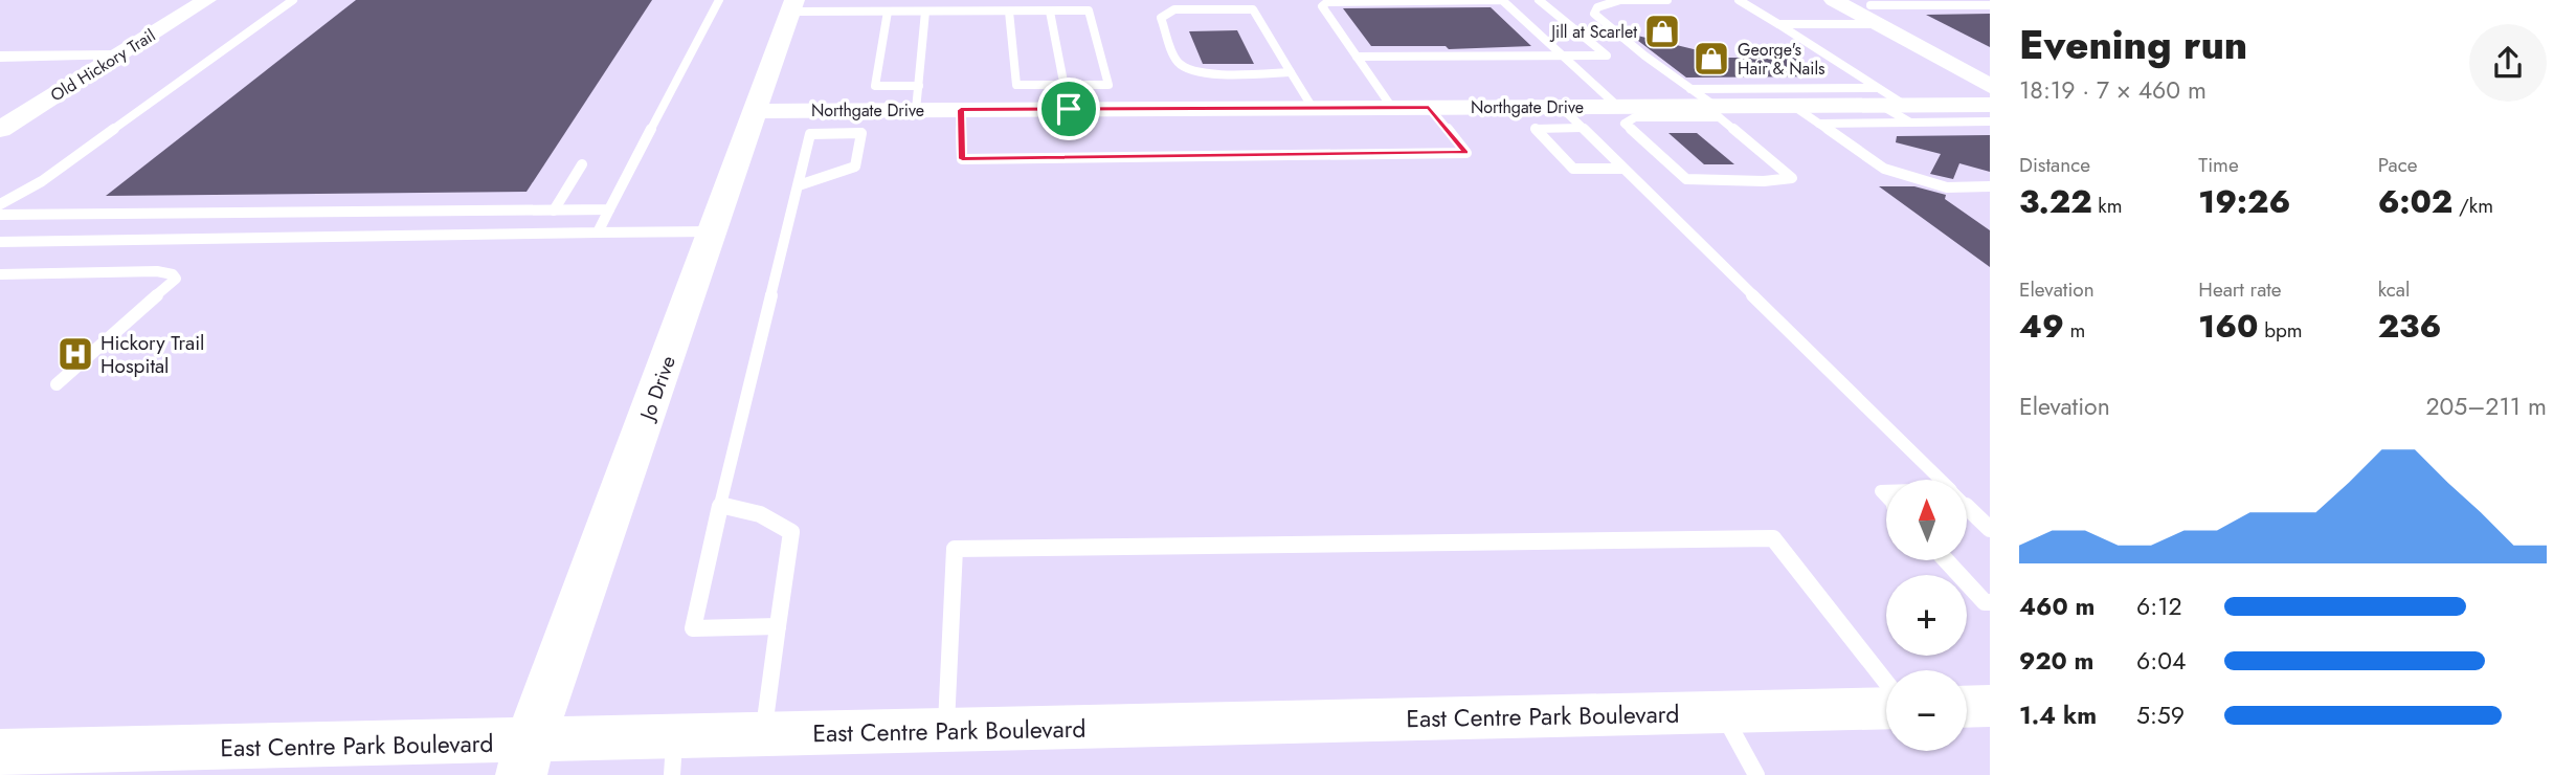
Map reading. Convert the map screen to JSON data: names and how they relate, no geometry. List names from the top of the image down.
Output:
{
  "streets": {
    "street": [
      "Old Hickory Trail",
      "Northgate Drive",
      "Jo Drive",
      "East Centre Park Boulevard"
    ]
  },
  "crossings": [
    ["Northgate Drive", "Jo Drive"],
    ["Jo Drive", "East Centre Park Boulevard"]
  ],
  "places": {
    "shop": ["Jill at Scarlet", "George's Hair & Nails"],
    "hospital": ["Hickory Trail Hospital"]
  },
  "north": "top",
  "page": {
    "heading": ["Evening run", "18:19 · 7 × 460 m"],
    "stats": [
      ["Distance", "3.22 km"],
      ["Time", "19:26"],
      ["Pace", "6:02 /km"],
      ["Elevation", "49 m"],
      ["Heart rate", "160 bpm"],
      ["kcal", "236"]
    ],
    "chart": ["Elevation", "205–211 m"],
    "map_buttons": ["+", "−"],
    "list": [
      {
        "name": "460 m",
        "note": "6:12"
      },
      {
        "name": "920 m",
        "note": "6:04"
      },
      {
        "name": "1.4 km",
        "note": "5:59"
      }
    ]
  }
}
